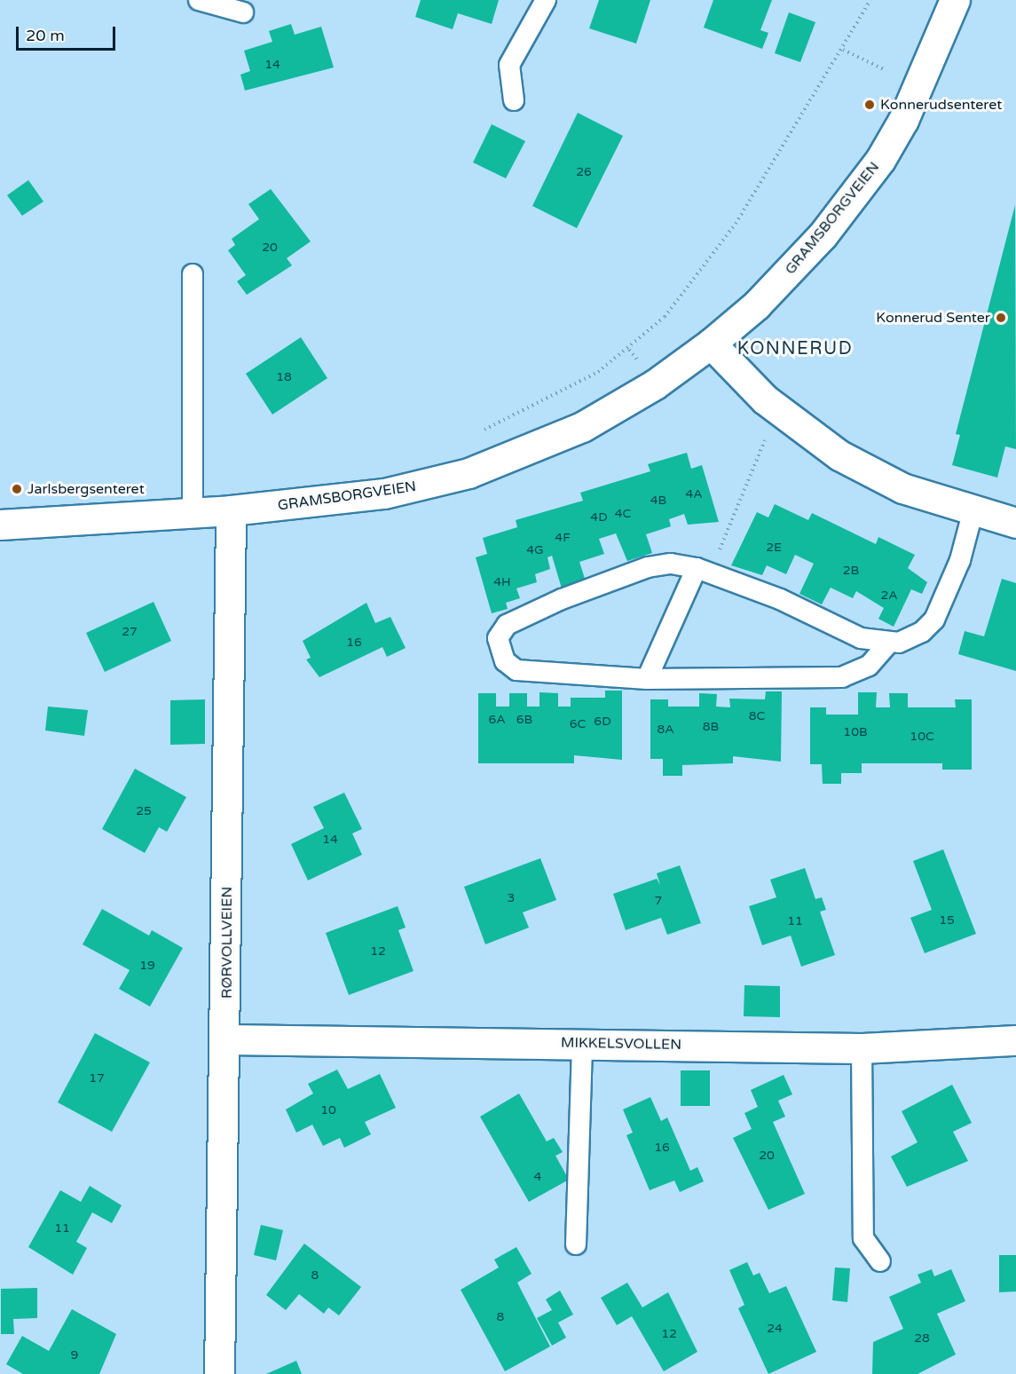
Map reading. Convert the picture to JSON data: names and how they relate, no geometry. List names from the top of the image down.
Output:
{
  "streets": {
    "street": ["GRAMSBORGVEIEN", "RØRVOLLVEIEN", "MIKKELSVOLLEN"]
  },
  "crossings": [
    ["GRAMSBORGVEIEN", "RØRVOLLVEIEN"],
    ["RØRVOLLVEIEN", "MIKKELSVOLLEN"]
  ],
  "districts": ["KONNERUD"],
  "places": ["Konnerudsenteret", "Konnerud Senter", "Jarlsbergsenteret"],
  "house_numbers": [
    "14",
    "26",
    "20",
    "18",
    "4A",
    "4B",
    "4C",
    "4D",
    "4F",
    "2E",
    "4G",
    "2B",
    "4H",
    "2A",
    "27",
    "16",
    "8C",
    "6A",
    "6B",
    "6D",
    "6C",
    "8B",
    "8A",
    "10B",
    "10C",
    "25",
    "14",
    "3",
    "7",
    "15",
    "11",
    "12",
    "19",
    "17",
    "10",
    "16",
    "20",
    "4",
    "11",
    "8",
    "8",
    "24",
    "12",
    "28",
    "9"
  ],
  "scale_bar": "20 m"
}
